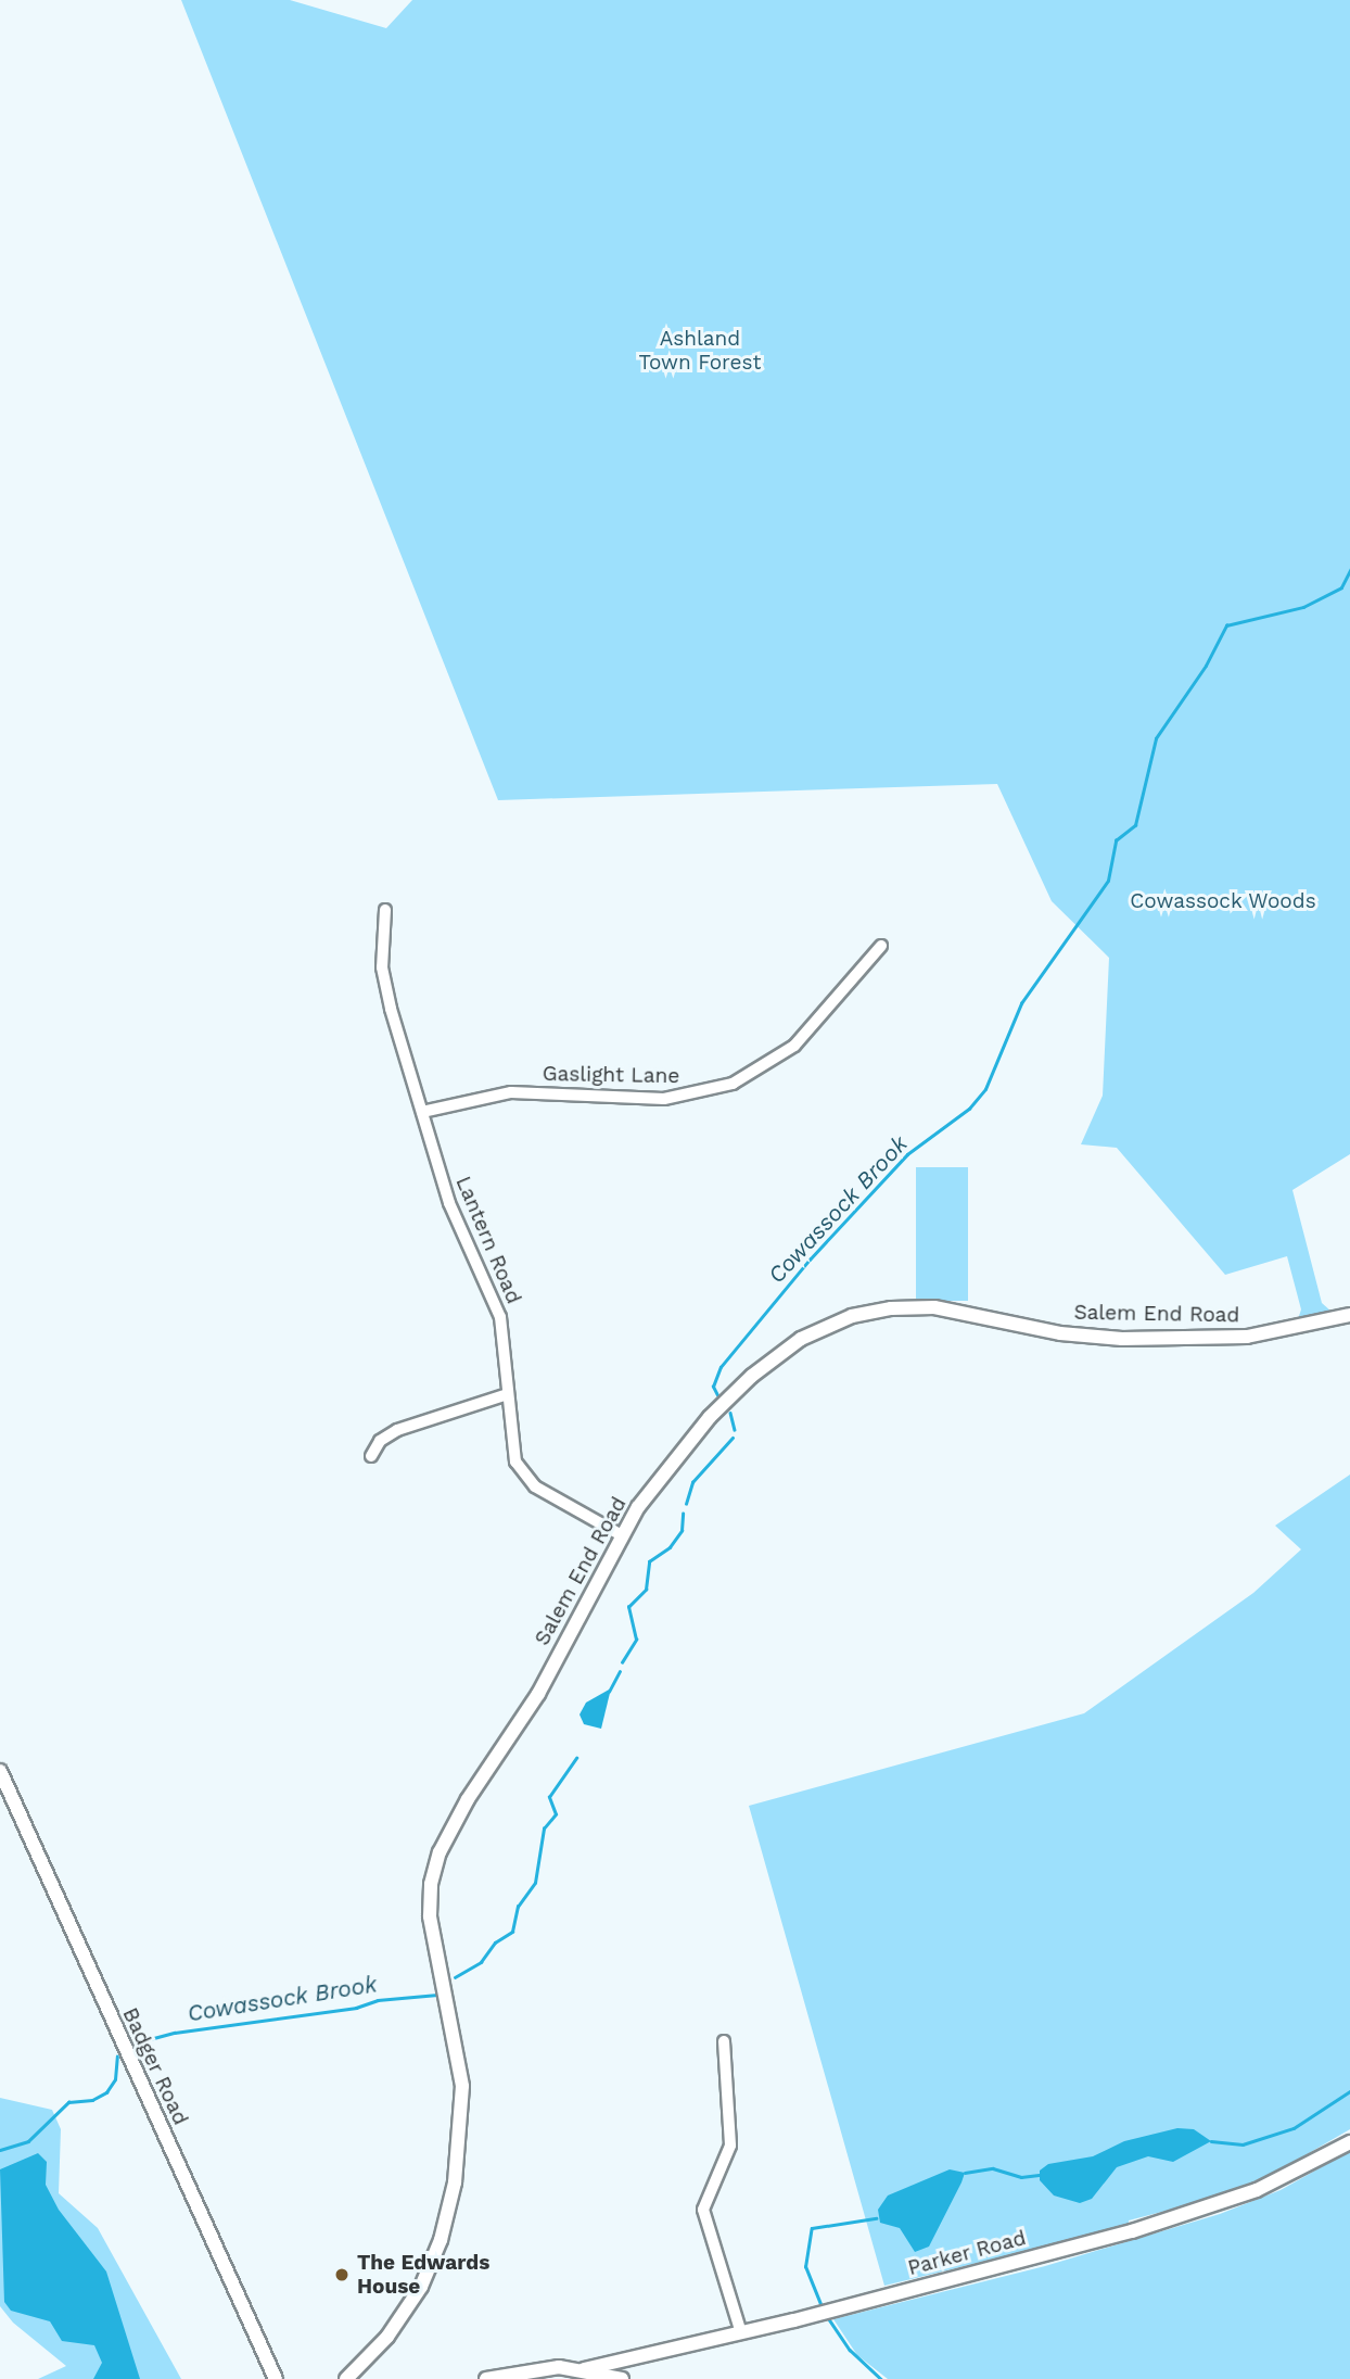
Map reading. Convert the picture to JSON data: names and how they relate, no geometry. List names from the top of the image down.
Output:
{
  "streets": {
    "street": [
      "Gaslight Lane",
      "Lantern Road",
      "Salem End Road",
      "Badger Road",
      "Parker Road"
    ]
  },
  "crossings": [
    ["Gaslight Lane", "Lantern Road"],
    ["Lantern Road", "Salem End Road"]
  ],
  "water": ["Cowassock Brook"],
  "parks": ["Ashland Town Forest", "Cowassock Woods"],
  "places": ["The Edwards House"]
}
